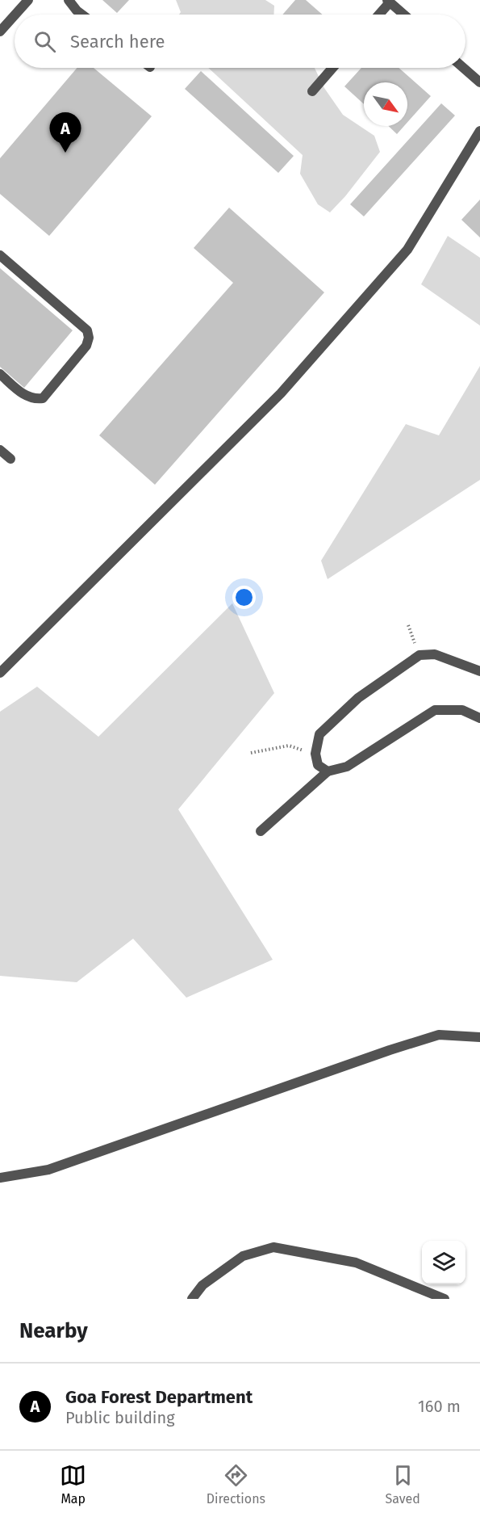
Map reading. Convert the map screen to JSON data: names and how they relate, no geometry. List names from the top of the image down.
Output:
{
  "north": "bottom right",
  "page": {
    "search": "Search here",
    "pins": "A",
    "heading": "Nearby",
    "list": [
      {
        "mark": "A",
        "name": "Goa Forest Department",
        "note": "Public building",
        "value": "160 m"
      }
    ],
    "nav": ["Map", "Directions", "Saved"]
  }
}
